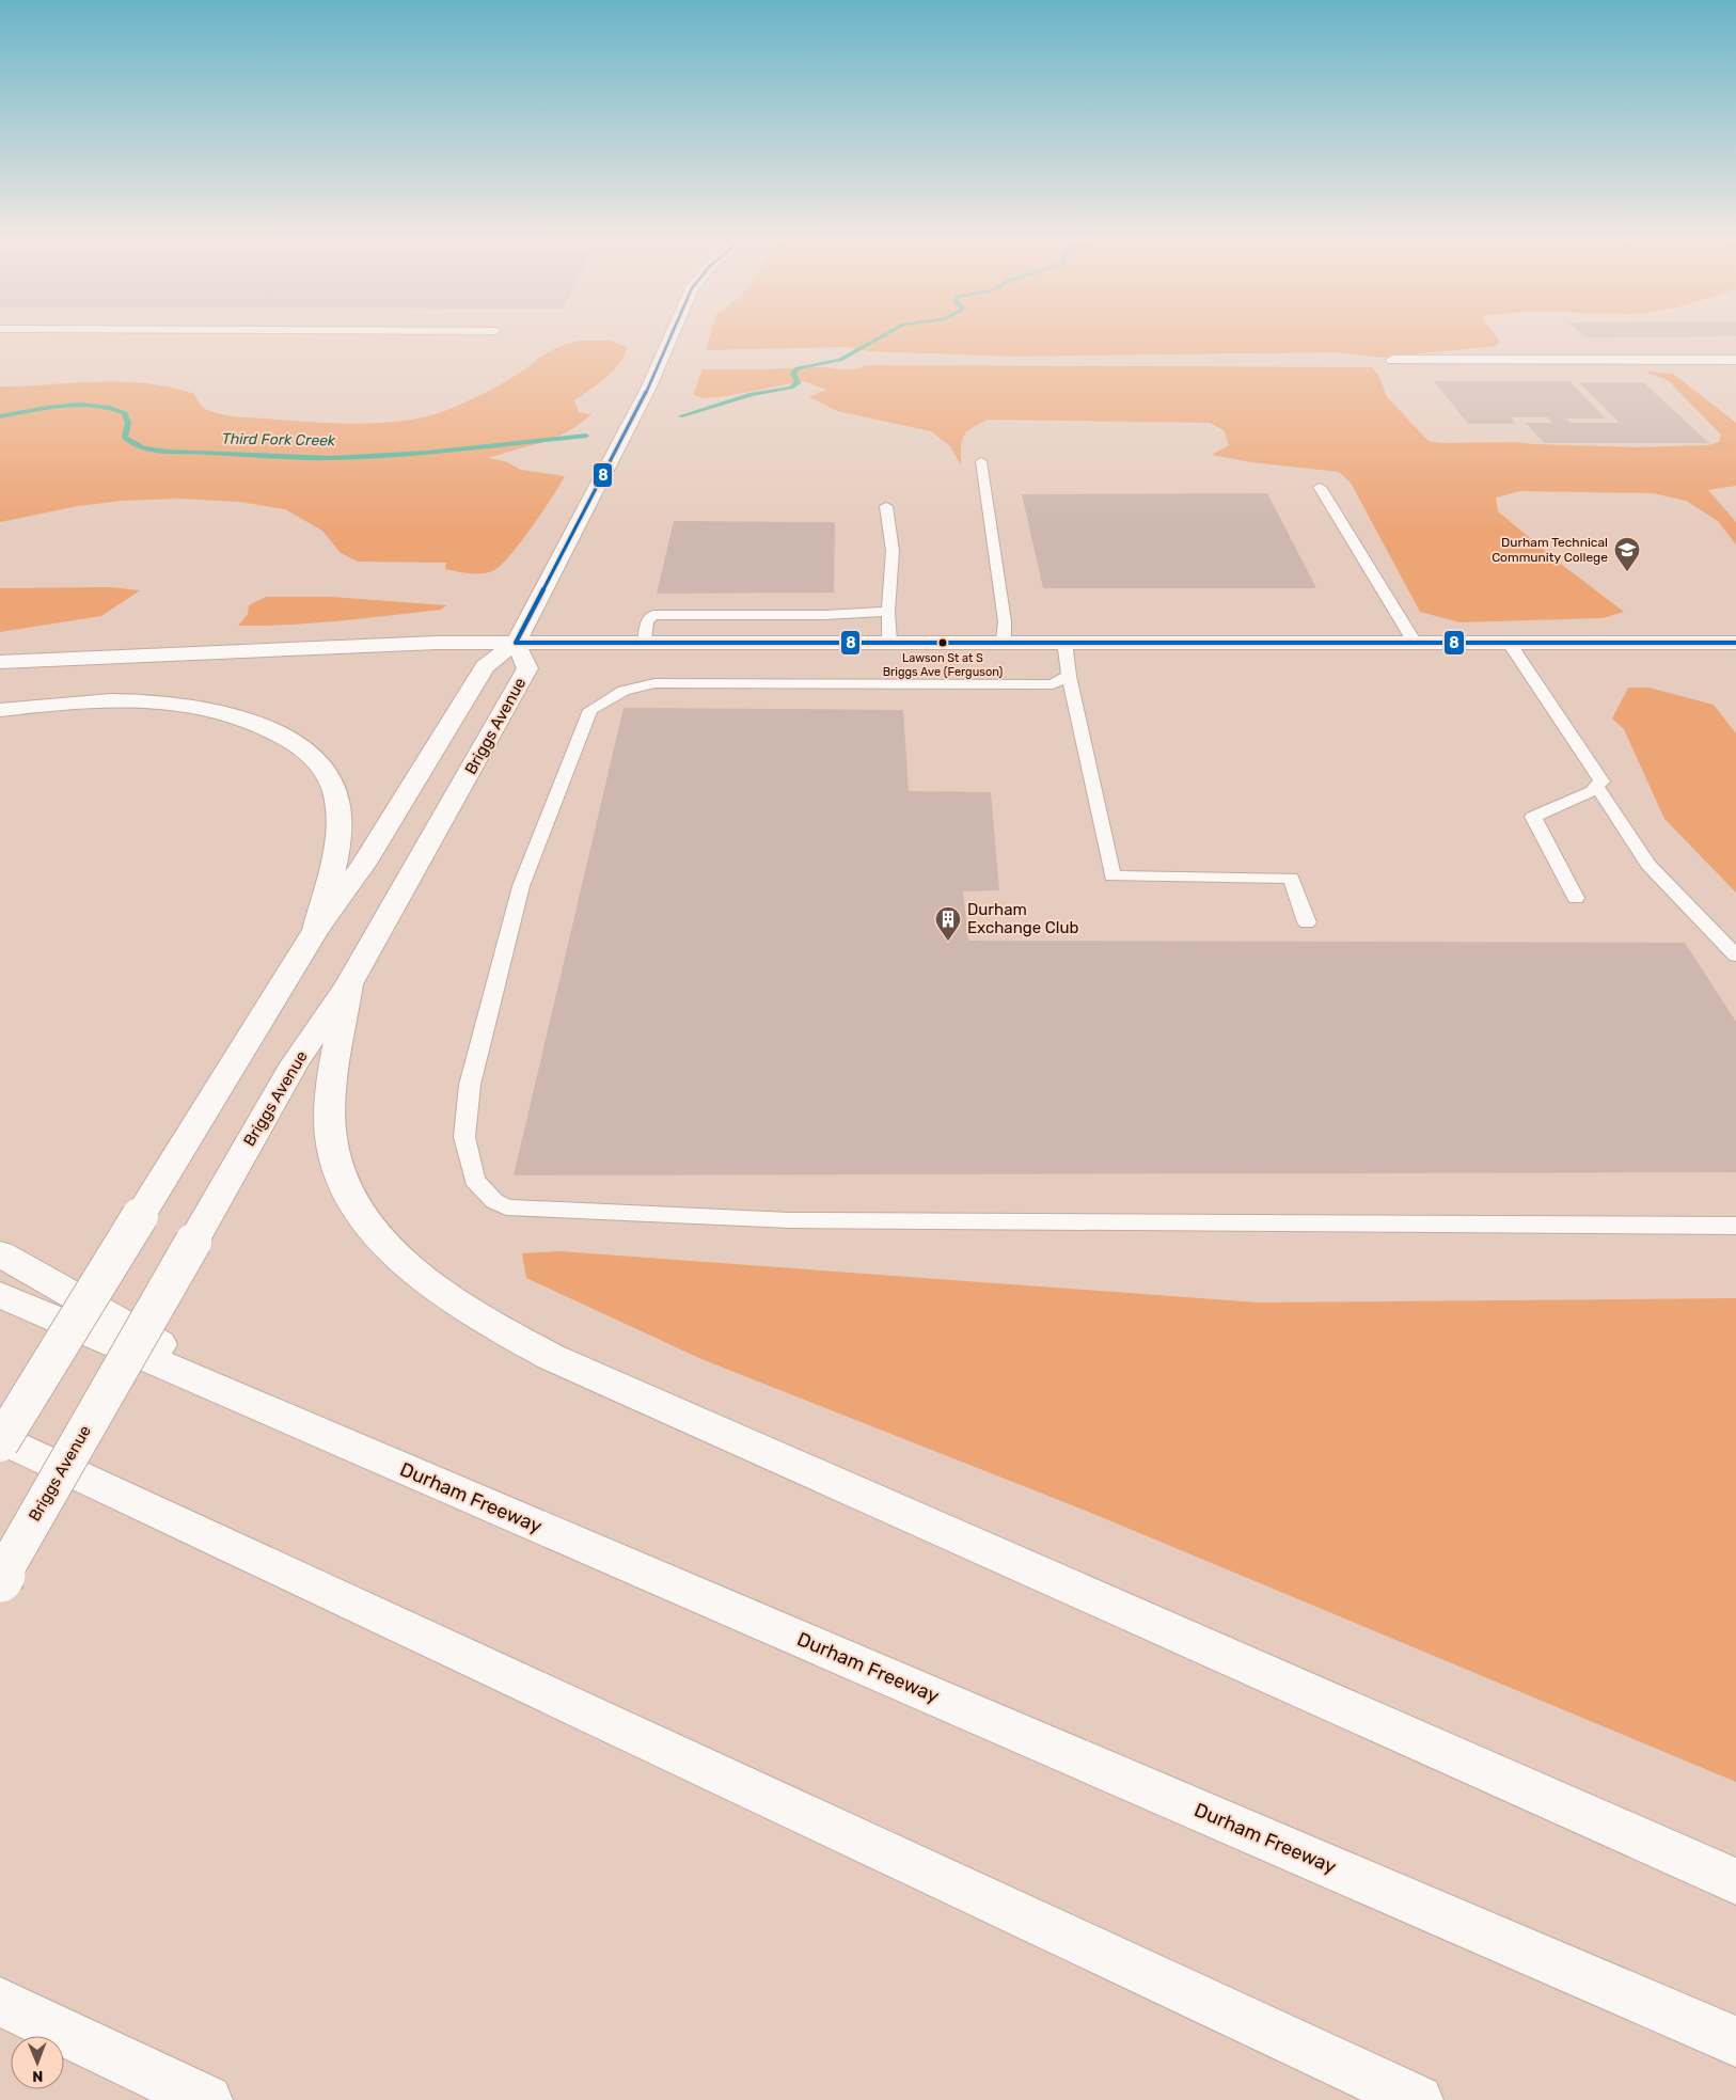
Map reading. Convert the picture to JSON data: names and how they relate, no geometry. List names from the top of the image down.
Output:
{
  "streets": {
    "main road": ["Briggs Avenue", "Durham Freeway"]
  },
  "water": ["Third Fork Creek"],
  "places": {
    "school or university": ["Durham Technical Community College"],
    "other": ["Lawson St at S Briggs Ave (Ferguson)"],
    "building": ["Durham Exchange Club"]
  },
  "lines": ["transit line 8"],
  "north": "bottom"
}
